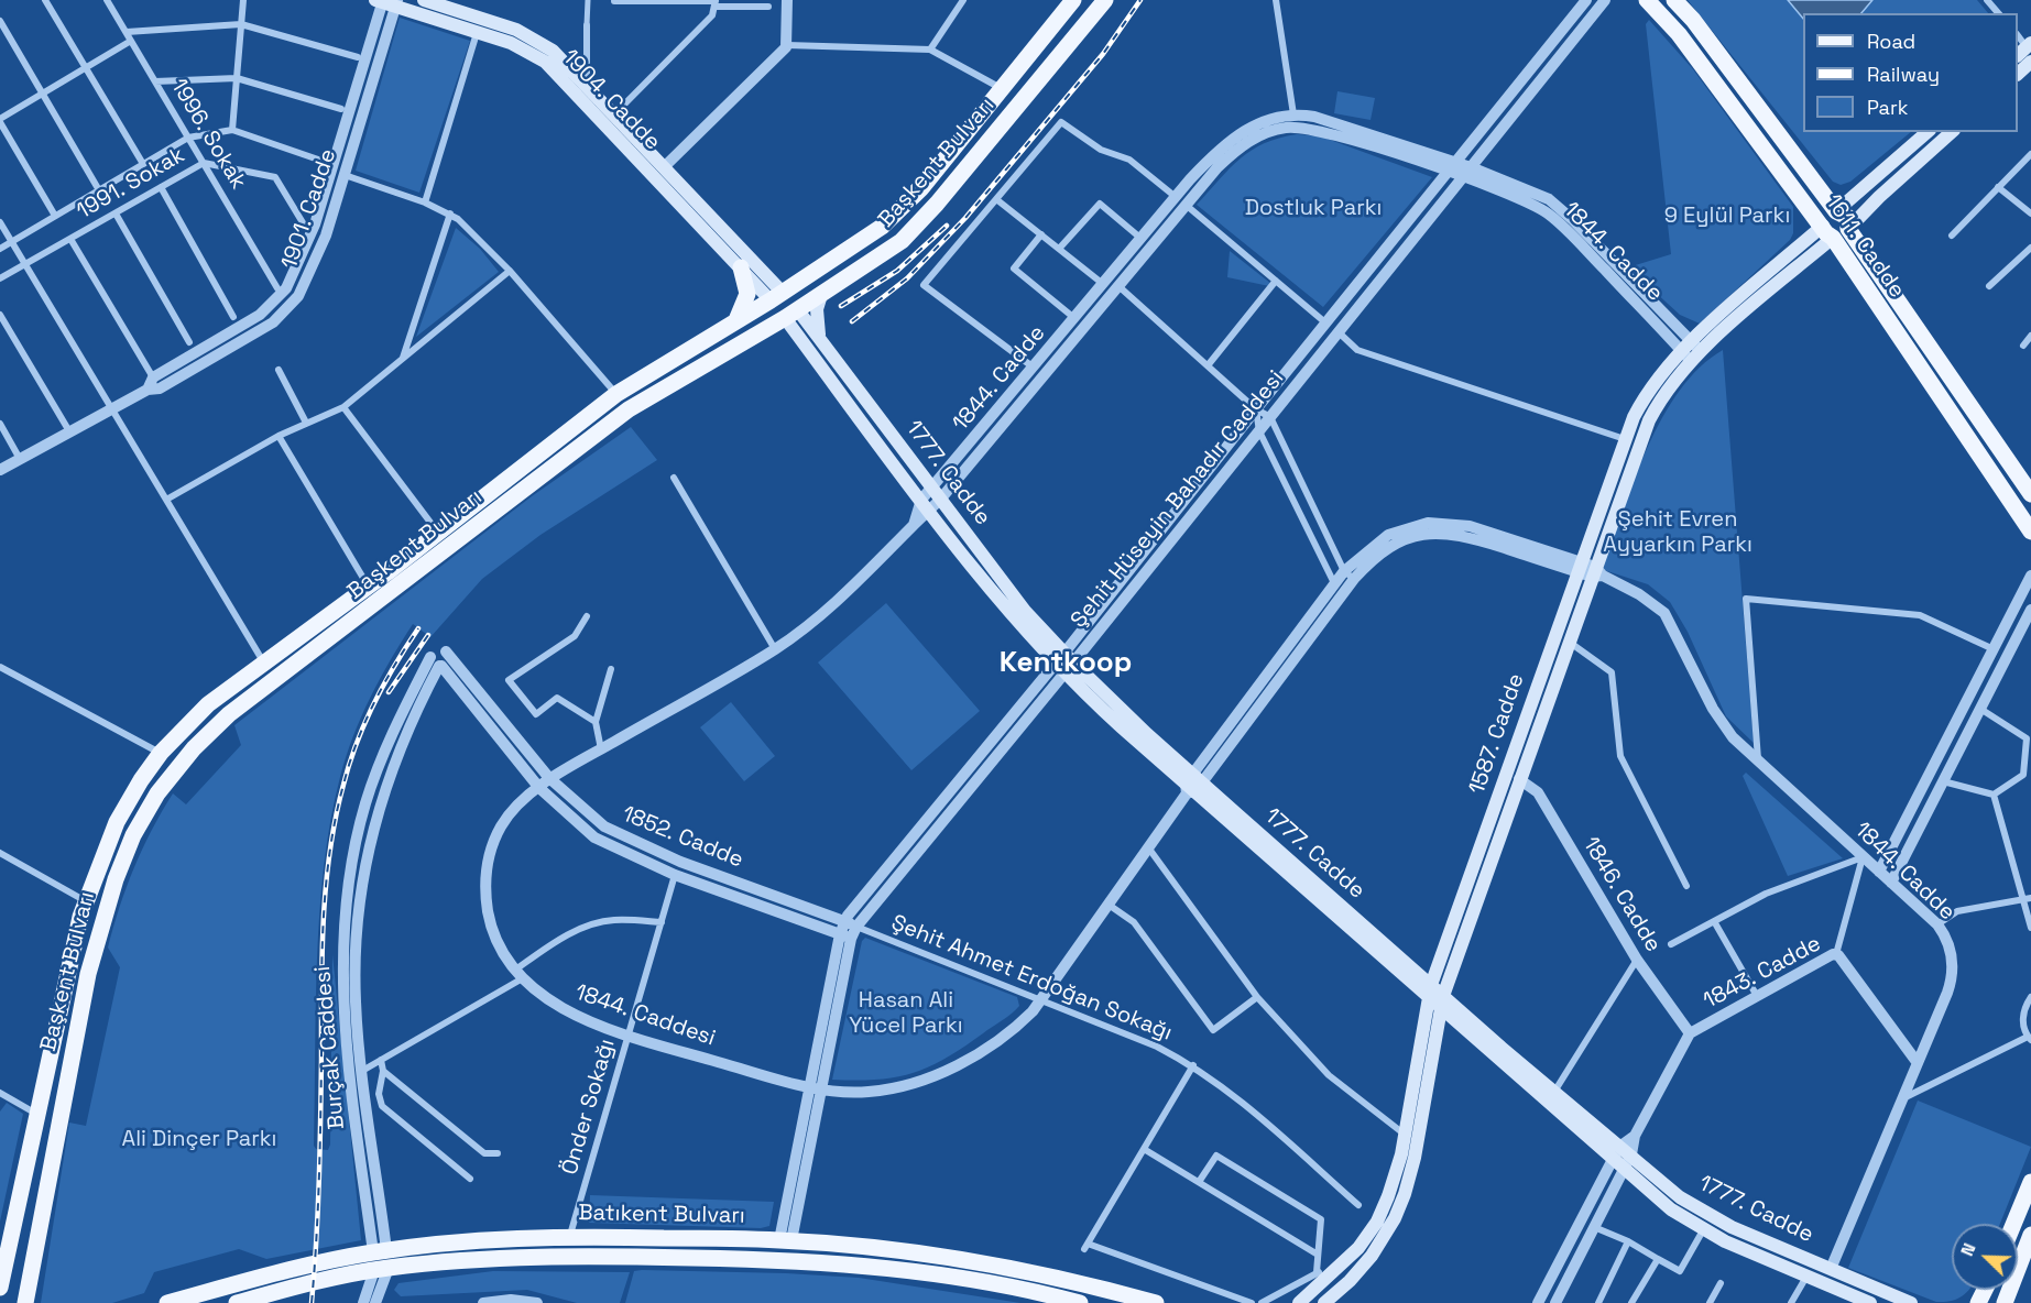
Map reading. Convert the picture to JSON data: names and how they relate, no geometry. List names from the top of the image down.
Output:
{
  "streets": {
    "main road": [
      "1904. Cadde",
      "Başkent Bulvarı",
      "1611. Cadde",
      "1777. Cadde",
      "1587. Cadde",
      "Batıkent Bulvarı"
    ],
    "street": [
      "1996. Sokak",
      "1991. Sokak",
      "1901. Cadde",
      "1844. Cadde",
      "Şehit Hüseyin Bahadır Caddesi",
      "1852. Cadde",
      "1846. Cadde",
      "1843. Cadde",
      "Şehit Ahmet Erdoğan Sokağı",
      "1844. Caddesi",
      "Burçak Caddesi",
      "Önder Sokağı"
    ]
  },
  "crossings": [
    ["1904. Cadde", "Başkent Bulvarı"],
    ["1904. Cadde", "1901. Cadde"],
    ["1996. Sokak", "1991. Sokak"],
    ["Başkent Bulvarı", "1777. Cadde"],
    ["1611. Cadde", "1587. Cadde"],
    ["1844. Cadde", "1777. Cadde"],
    ["1844. Cadde", "Şehit Hüseyin Bahadır Caddesi"],
    ["1844. Cadde", "1587. Cadde"],
    ["1844. Cadde", "1843. Cadde"],
    ["1844. Cadde", "1844. Caddesi"],
    ["1777. Cadde", "Şehit Hüseyin Bahadır Caddesi"],
    ["1777. Cadde", "1587. Cadde"],
    ["1777. Cadde", "1843. Cadde"],
    ["1777. Cadde", "1844. Caddesi"],
    ["Şehit Hüseyin Bahadır Caddesi", "1852. Cadde"],
    ["Şehit Hüseyin Bahadır Caddesi", "Şehit Ahmet Erdoğan Sokağı"],
    ["Şehit Hüseyin Bahadır Caddesi", "1844. Caddesi"],
    ["Şehit Hüseyin Bahadır Caddesi", "Batıkent Bulvarı"],
    ["1587. Cadde", "1846. Cadde"],
    ["1852. Cadde", "Şehit Ahmet Erdoğan Sokağı"],
    ["1852. Cadde", "1844. Caddesi"],
    ["1852. Cadde", "Burçak Caddesi"],
    ["1852. Cadde", "Önder Sokağı"],
    ["1846. Cadde", "1843. Cadde"],
    ["Şehit Ahmet Erdoğan Sokağı", "1844. Caddesi"],
    ["1844. Caddesi", "Önder Sokağı"],
    ["Burçak Caddesi", "Batıkent Bulvarı"],
    ["Önder Sokağı", "Batıkent Bulvarı"]
  ],
  "districts": ["Kentkoop"],
  "parks": [
    "Dostluk Parkı",
    "9 Eylül Parkı",
    "Şehit Evren Ayyarkın Parkı",
    "Hasan Ali Yücel Parkı",
    "Ali Dinçer Parkı"
  ],
  "legend": ["Road", "Railway", "Park"],
  "north": "top left"
}
